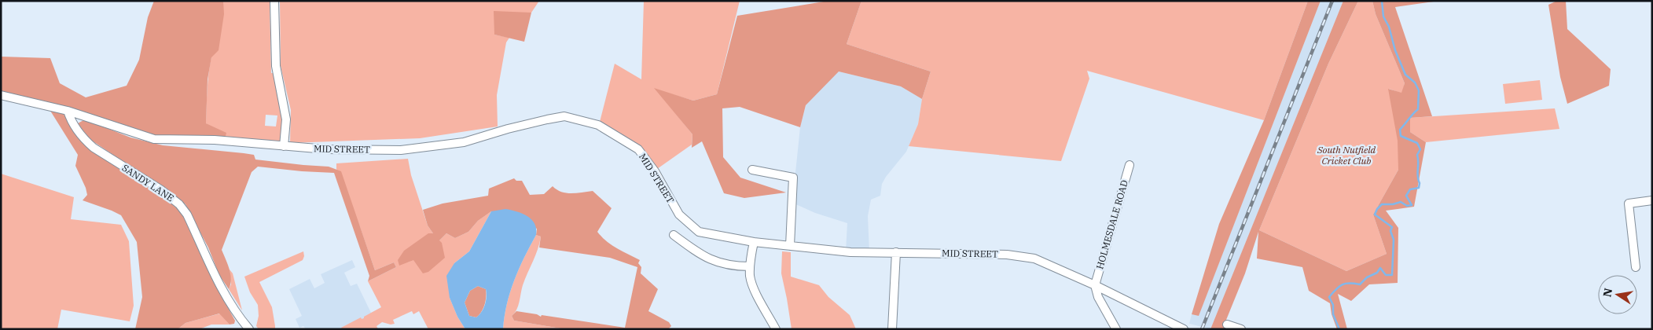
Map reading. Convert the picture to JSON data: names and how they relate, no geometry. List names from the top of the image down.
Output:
{
  "streets": {
    "street": ["MID STREET", "SANDY LANE", "HOLMESDALE ROAD"]
  },
  "crossings": [
    ["MID STREET", "SANDY LANE"],
    ["MID STREET", "HOLMESDALE ROAD"]
  ],
  "parks": ["South Nutfield Cricket Club"],
  "north": "left"
}
